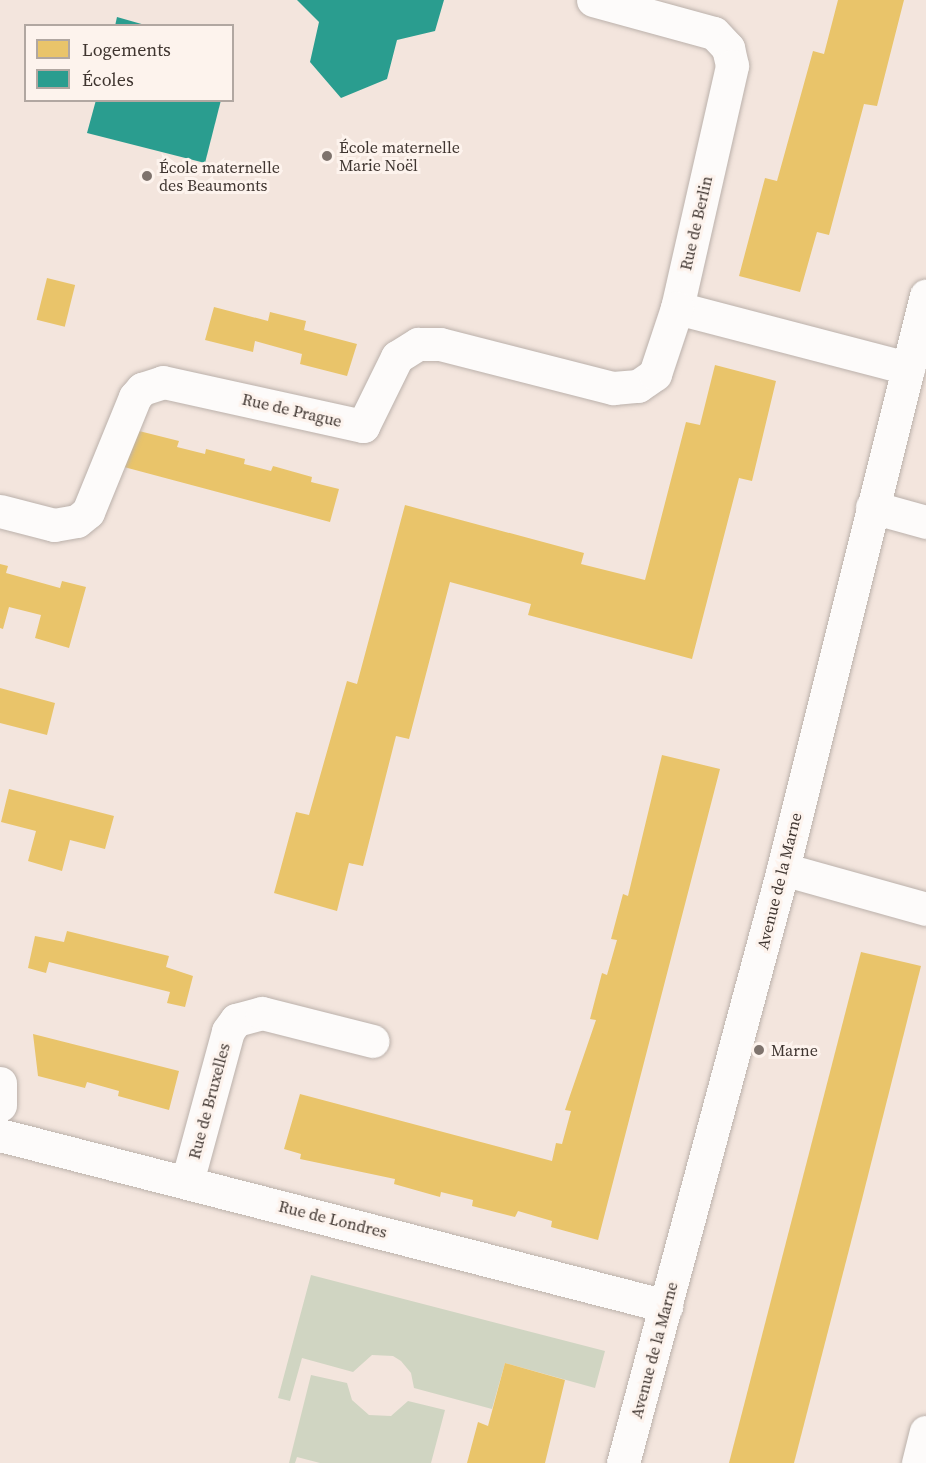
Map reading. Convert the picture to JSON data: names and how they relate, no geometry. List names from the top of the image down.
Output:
{
  "streets": {
    "street": [
      "Rue de Berlin",
      "Rue de Prague",
      "Avenue de la Marne",
      "Rue de Bruxelles",
      "Rue de Londres"
    ]
  },
  "crossings": [
    ["Rue de Berlin", "Rue de Prague"],
    ["Avenue de la Marne", "Rue de Londres"],
    ["Rue de Bruxelles", "Rue de Londres"]
  ],
  "places": ["École maternelle Marie Noël", "École maternelle des Beaumonts", "Marne"],
  "legend": ["Logements", "Écoles"]
}
